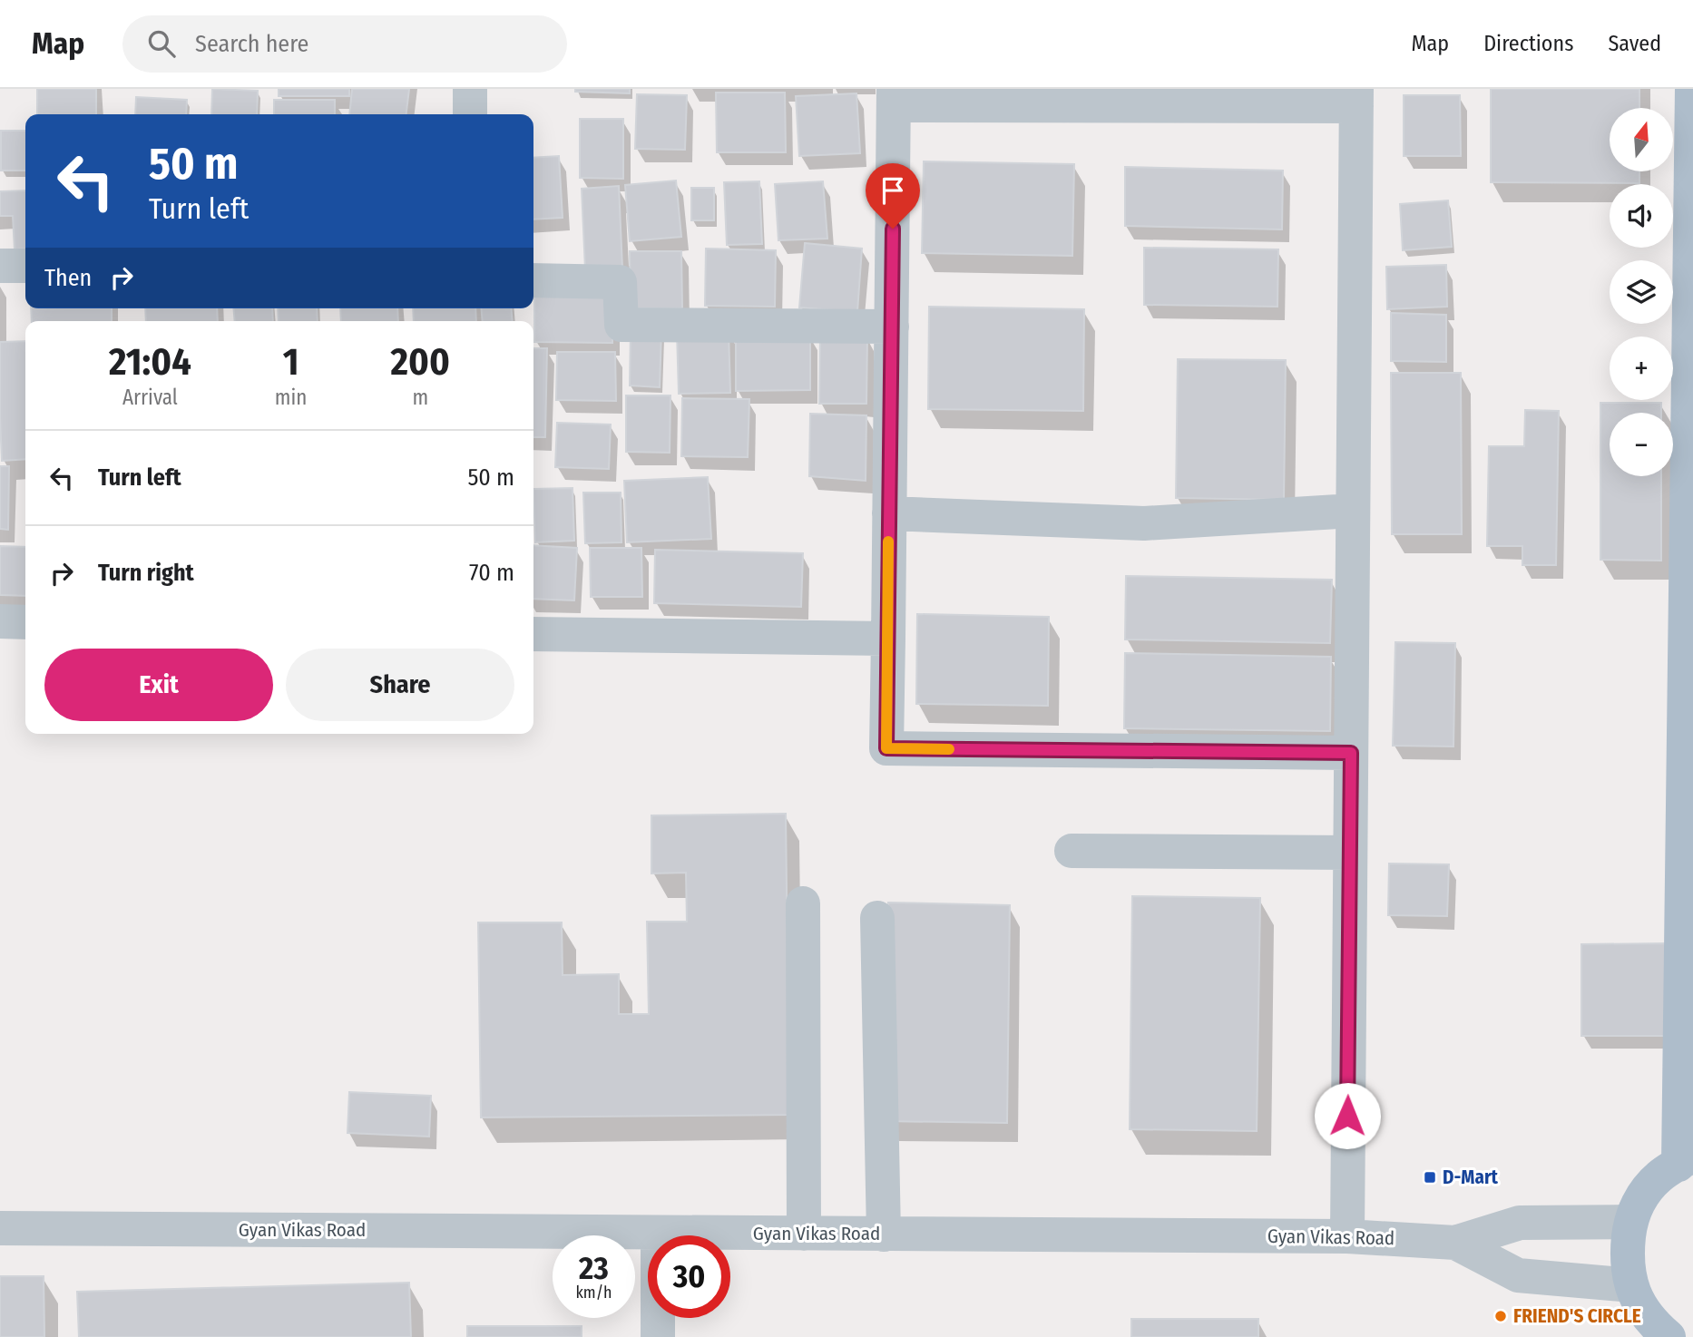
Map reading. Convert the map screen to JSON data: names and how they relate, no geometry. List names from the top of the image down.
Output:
{
  "streets": {
    "street": ["Gyan Vikas Road"]
  },
  "places": {
    "transit": ["D-Mart"],
    "other": ["FRIEND'S CIRCLE"]
  },
  "north": "top",
  "page": {
    "header": "Map",
    "search": "Search here",
    "nav": ["Map", "Directions", "Saved"],
    "map_buttons": ["+", "−"],
    "turn": ["50 m", "Turn left"],
    "then": "Then",
    "eta": [
      "21:04",
      "Arrival",
      "1",
      "min",
      "200",
      "m"
    ],
    "list": [
      {
        "name": "Turn left",
        "value": "50 m"
      },
      {
        "name": "Turn right",
        "value": "70 m"
      }
    ],
    "buttons": ["Exit", "Share"],
    "speed": "23 km/h",
    "limit": "30"
  }
}
